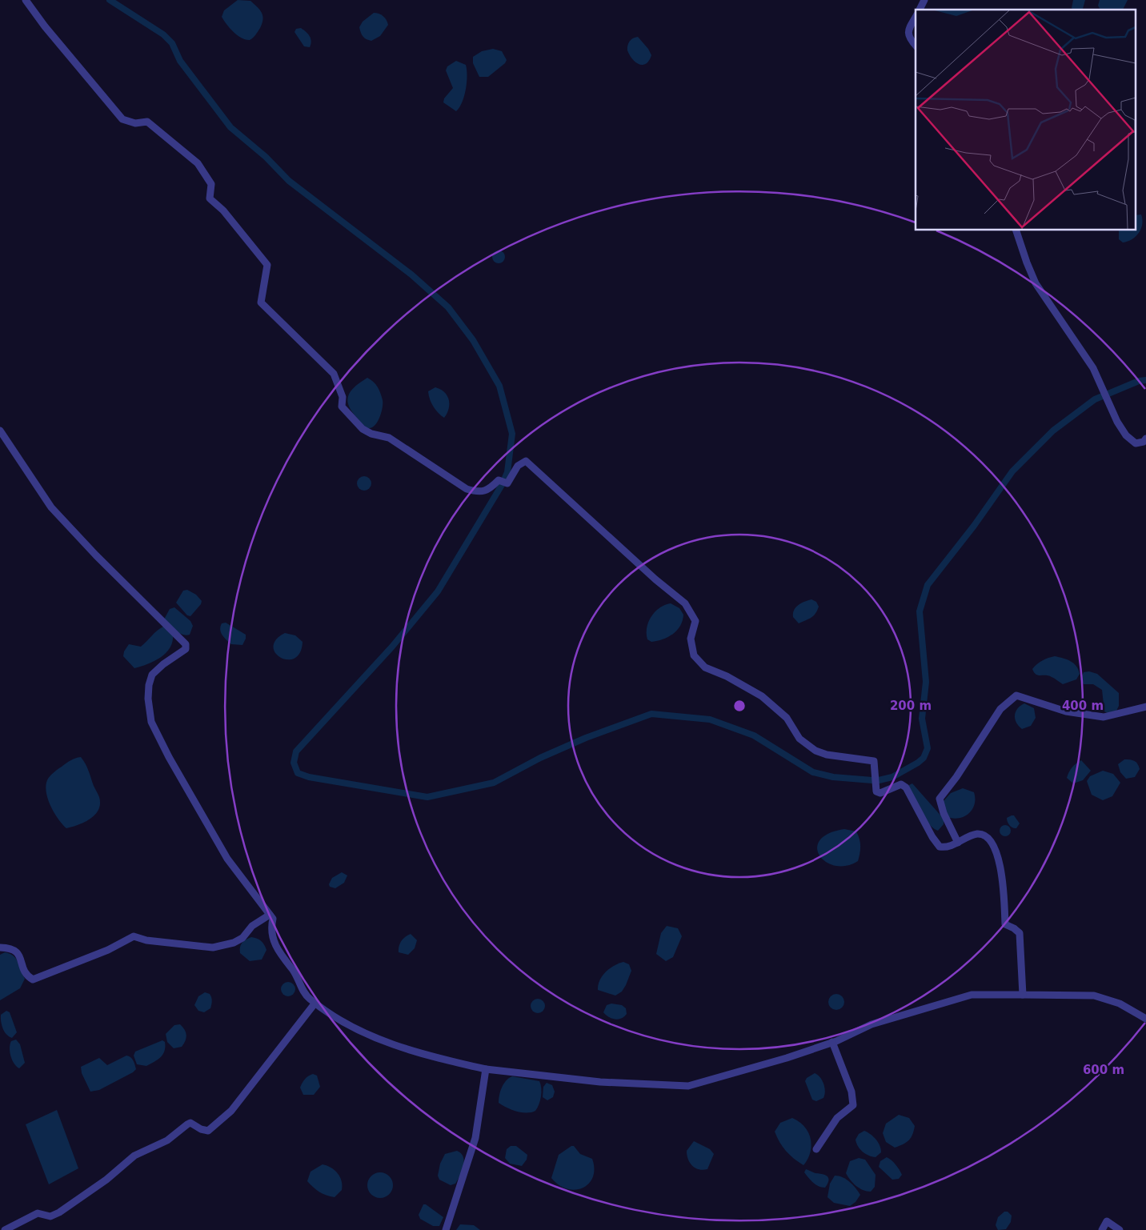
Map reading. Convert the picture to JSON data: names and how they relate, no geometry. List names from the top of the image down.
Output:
{
  "rings": ["200 m", "400 m", "600 m"]
}
